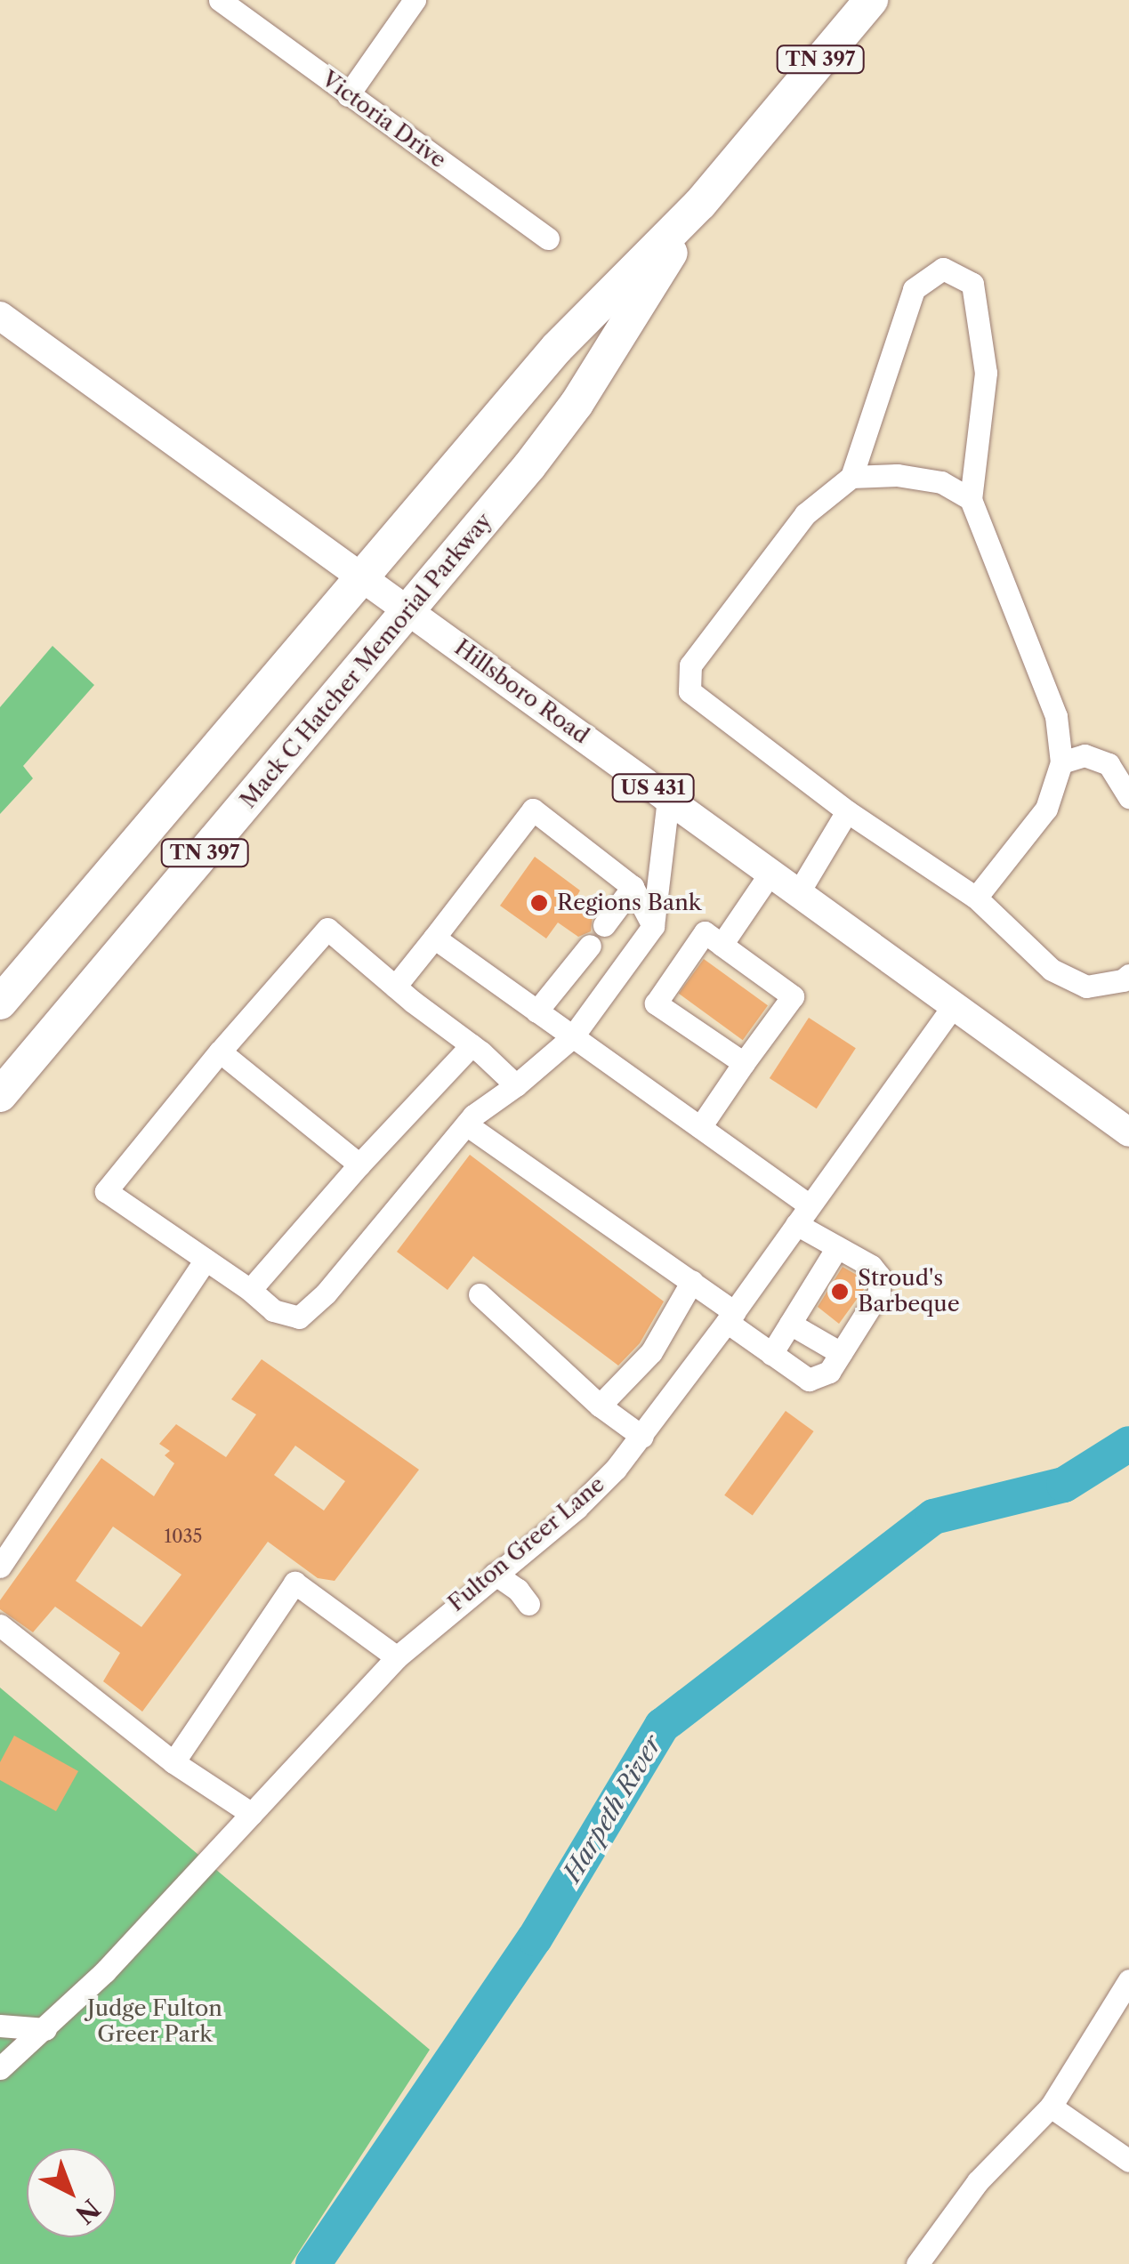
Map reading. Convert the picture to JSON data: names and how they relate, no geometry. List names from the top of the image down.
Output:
{
  "streets": {
    "highway": ["TN 397", "Mack C Hatcher Memorial Parkway"],
    "main road": ["Hillsboro Road", "US 431"],
    "street": ["Victoria Drive", "Fulton Greer Lane"]
  },
  "crossings": [
    ["Mack C Hatcher Memorial Parkway", "Hillsboro Road"],
    ["Hillsboro Road", "Fulton Greer Lane"]
  ],
  "water": ["Harpeth River"],
  "parks": ["Judge Fulton Greer Park"],
  "places": ["Regions Bank", "Stroud's Barbeque"],
  "house_numbers": ["1035"],
  "north": "bottom right"
}
